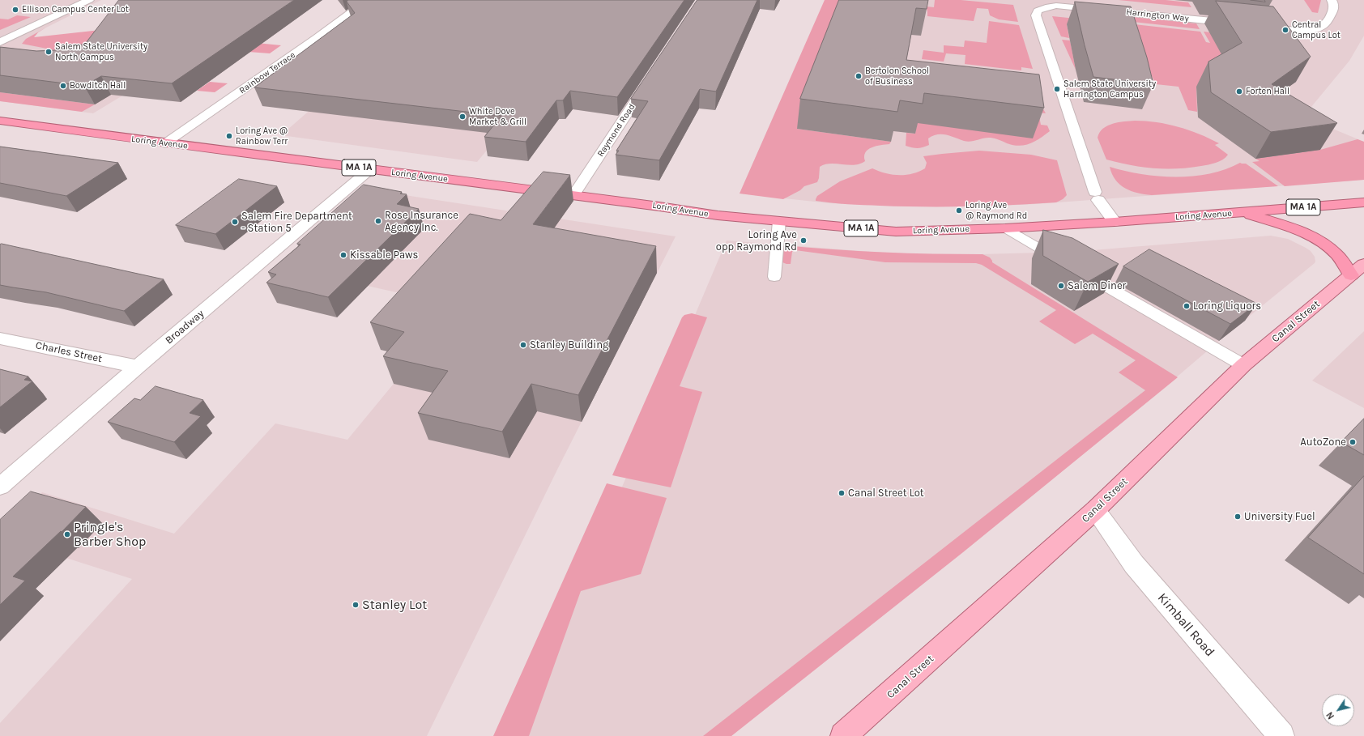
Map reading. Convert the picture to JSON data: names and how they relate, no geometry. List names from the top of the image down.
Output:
{
  "streets": {
    "highway": ["Loring Avenue", "MA 1A"],
    "main road": ["Canal Street"],
    "street": [
      "Harrington Way",
      "Rainbow Terrace",
      "Raymond Road",
      "Broadway",
      "Charles Street",
      "Kimball Road"
    ]
  },
  "crossings": [
    ["Harrington Way", "Loring Avenue"],
    ["Rainbow Terrace", "Loring Avenue"],
    ["Raymond Road", "Loring Avenue"],
    ["Loring Avenue", "Broadway"],
    ["Canal Street", "Kimball Road"],
    ["Broadway", "Charles Street"]
  ],
  "places": [
    "Ellison Campus Center Lot",
    "Central Campus Lot",
    "Salem State University North Campus",
    "Bertolon School of Business",
    "Bowditch Hall",
    "Salem State University Harrington Campus",
    "Forten Hall",
    "White Dove Market & Grill",
    "Loring Ave @ Rainbow Terr",
    "Loring Ave @ Raymond Rd",
    "Rose Insurance Agency Inc.",
    "Salem Fire Department - Station 5",
    "Loring Ave opp Raymond Rd",
    "Kissable Paws",
    "Salem Diner",
    "Loring Liquors",
    "Stanley Building",
    "AutoZone",
    "Canal Street Lot",
    "University Fuel",
    "Pringle's Barber Shop",
    "Stanley Lot"
  ],
  "north": "bottom left"
}
